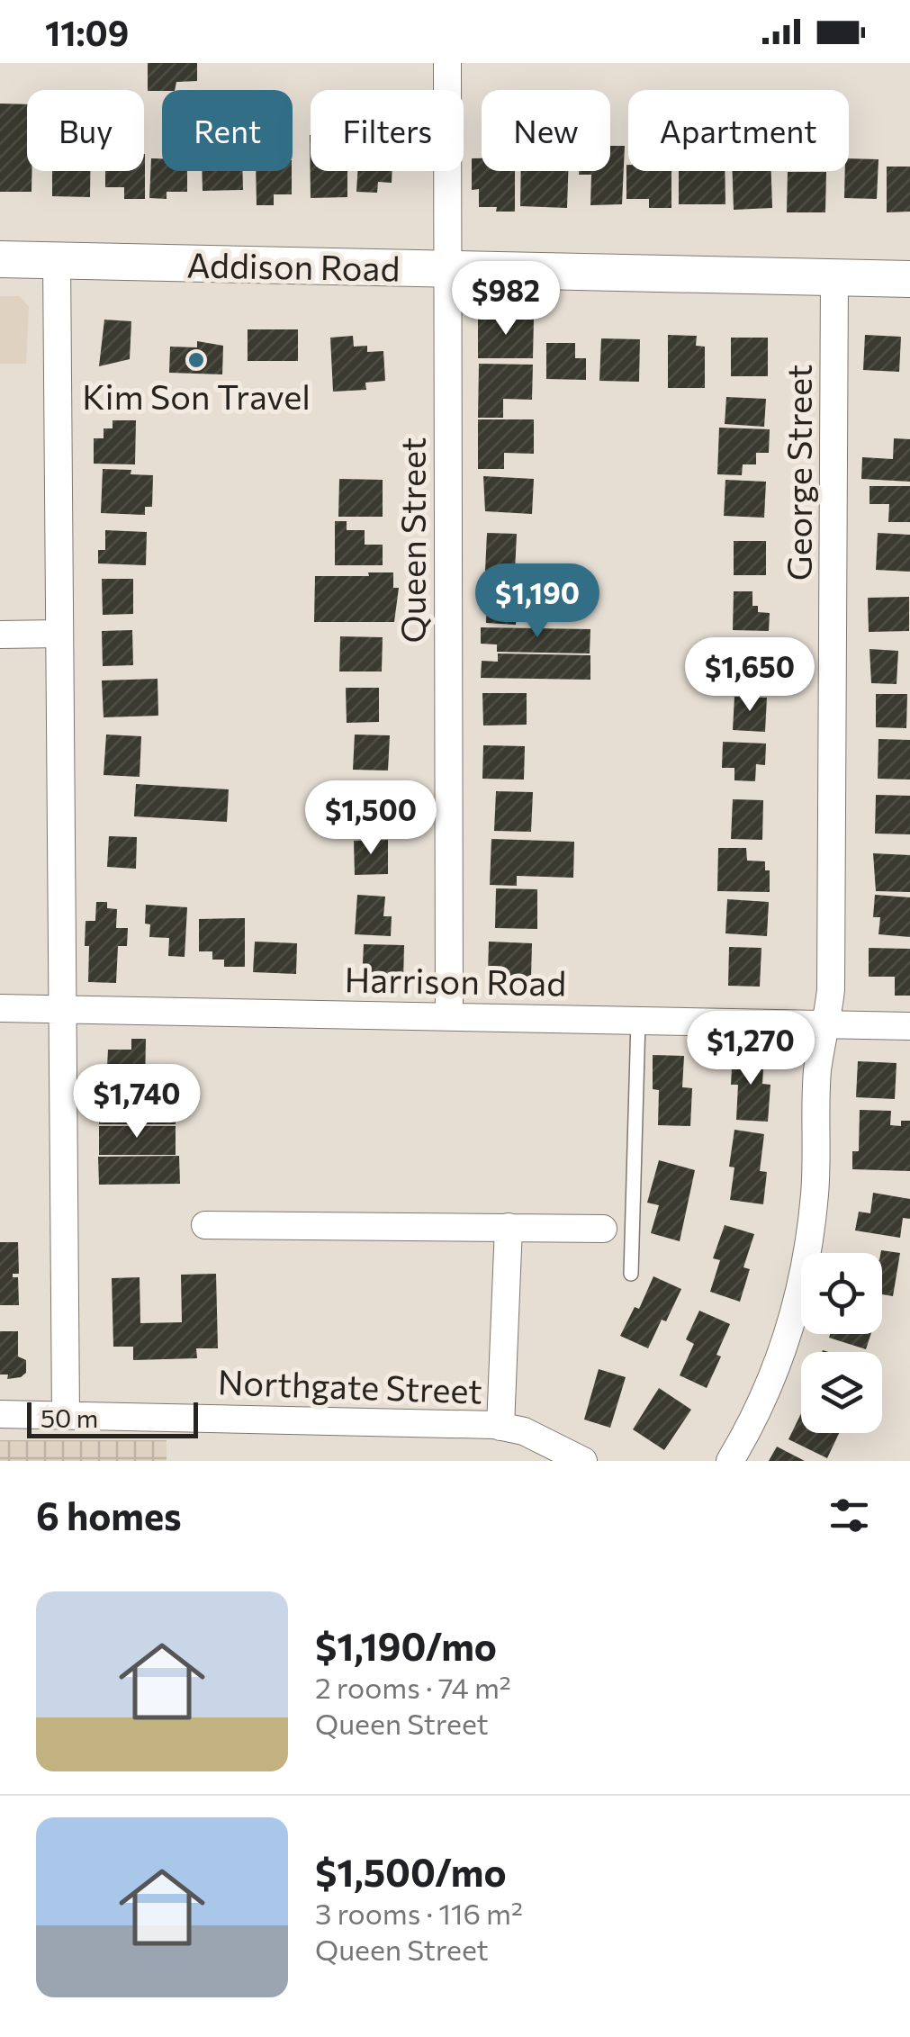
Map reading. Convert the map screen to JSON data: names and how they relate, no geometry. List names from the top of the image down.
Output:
{
  "streets": {
    "main road": ["Addison Road"],
    "street": [
      "George Street",
      "Queen Street",
      "Harrison Road",
      "Northgate Street"
    ]
  },
  "crossings": [
    ["Addison Road", "George Street"],
    ["Addison Road", "Queen Street"],
    ["George Street", "Harrison Road"],
    ["Queen Street", "Harrison Road"]
  ],
  "places": ["Kim Son Travel"],
  "scale_bar": "50 m",
  "page": {
    "status": "11:09",
    "chip": [
      "Buy",
      "Rent",
      "Filters",
      "New",
      "Apartment"
    ],
    "price": [
      "$982",
      "$1,190",
      "$1,650",
      "$1,500",
      "$1,270",
      "$1,740"
    ],
    "scale": "50 m",
    "heading": "6 homes",
    "list": [
      {
        "name": "$1,190/mo",
        "note": "2 rooms · 74 m² · Queen Street"
      },
      {
        "name": "$1,500/mo",
        "note": "3 rooms · 116 m² · Queen Street"
      }
    ]
  }
}
